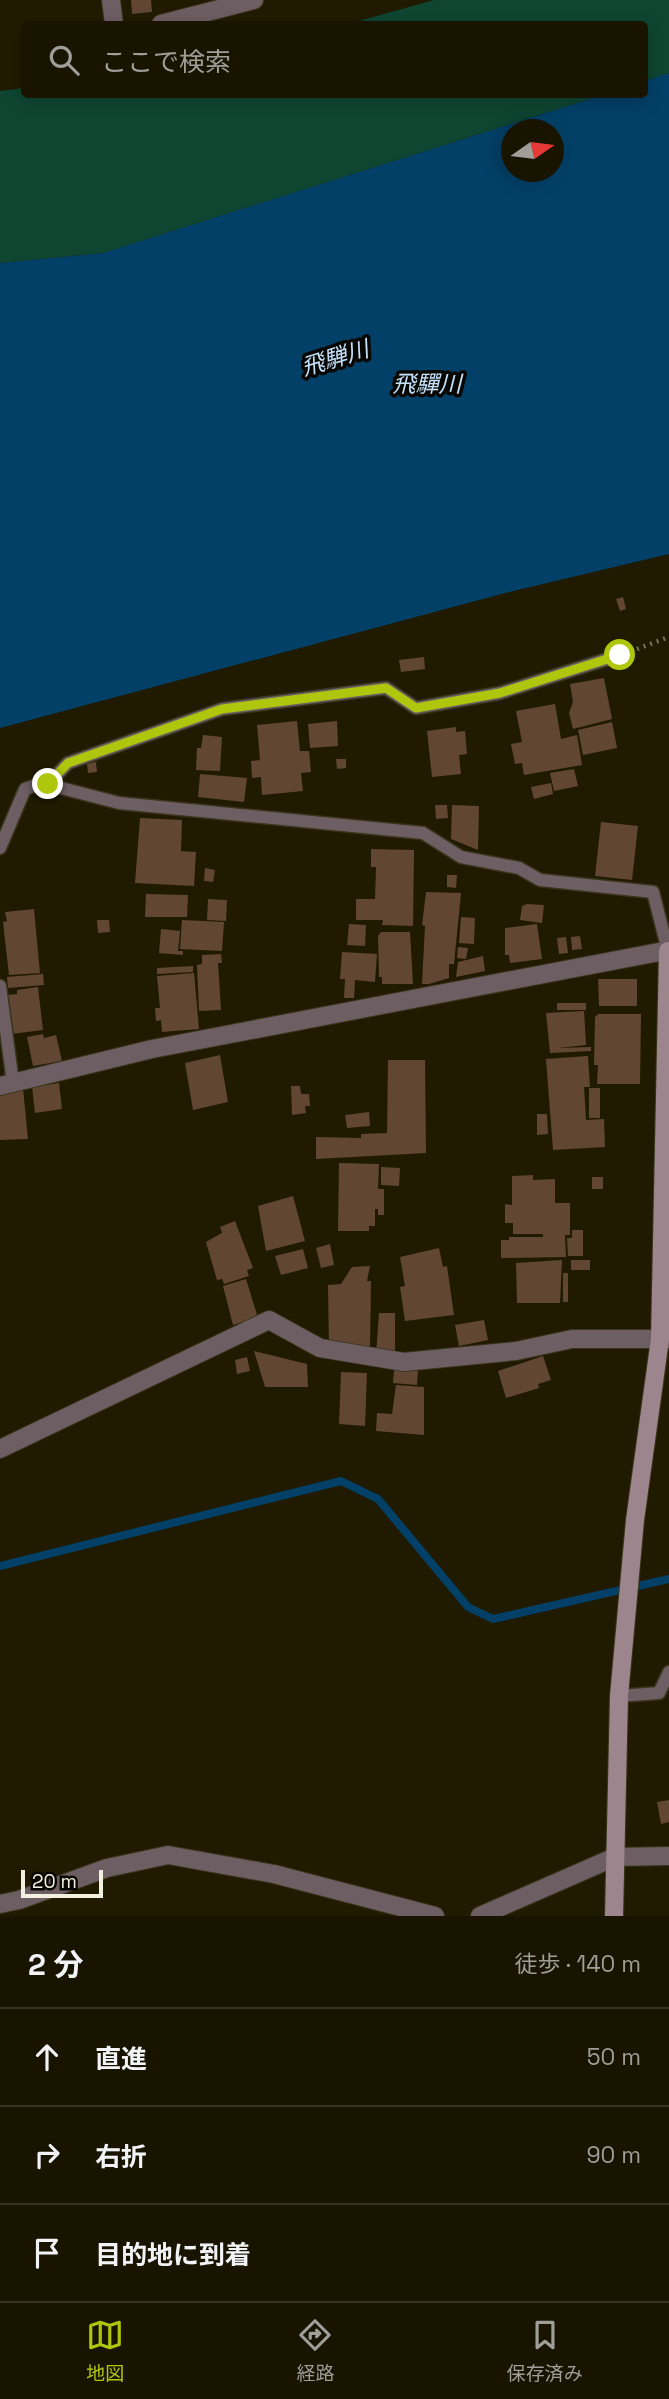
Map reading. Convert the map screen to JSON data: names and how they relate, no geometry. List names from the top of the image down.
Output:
{
  "water": ["飛騨川", "飛驒川"],
  "scale_bar": "20 m",
  "north": "right",
  "page": {
    "search": "ここで検索",
    "scale": "20 m",
    "heading": ["2 分", "徒歩 · 140 m"],
    "list": [
      ["直進", "50 m"],
      ["右折", "90 m"],
      "目的地に到着"
    ],
    "nav": ["地図", "経路", "保存済み"]
  }
}
